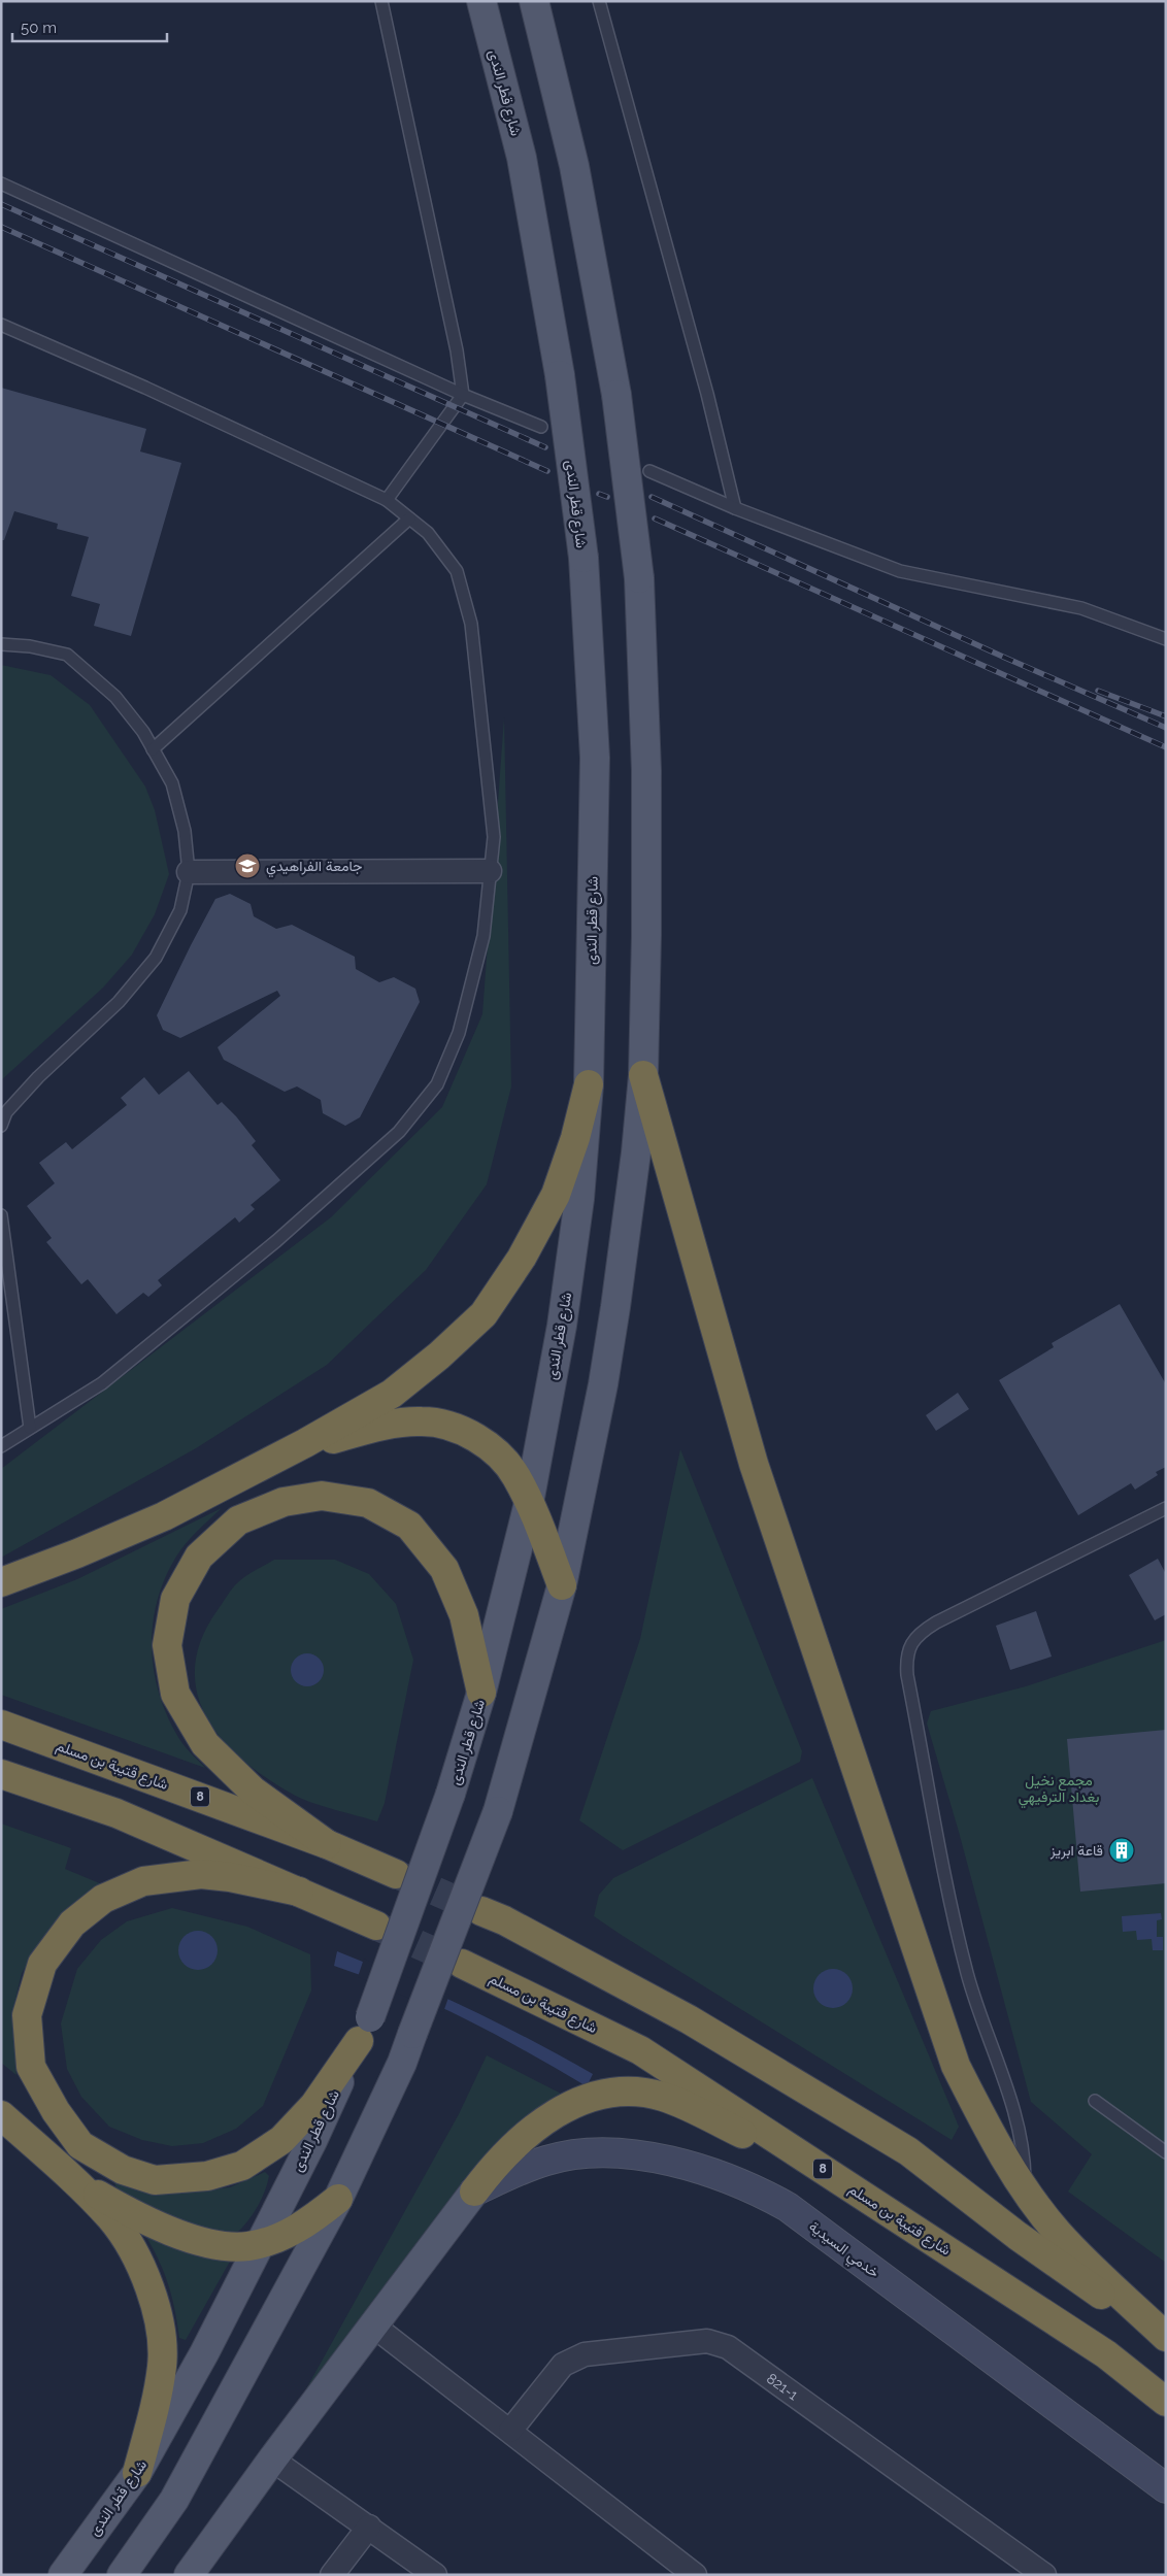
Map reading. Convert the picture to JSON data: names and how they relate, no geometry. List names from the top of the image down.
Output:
{
  "streets": {
    "highway": ["شارع قتيبة بن مسلم", "8"],
    "main road": ["شارع قطر الندى"],
    "street": ["خدمي السيدية", "821-1"]
  },
  "parks": ["مجمع نخيل بغداد الترفيهي"],
  "places": {
    "school or university": ["جامعة الفراهيدي"],
    "building": ["قاعة ابريز"]
  },
  "scale_bar": "50 m"
}
